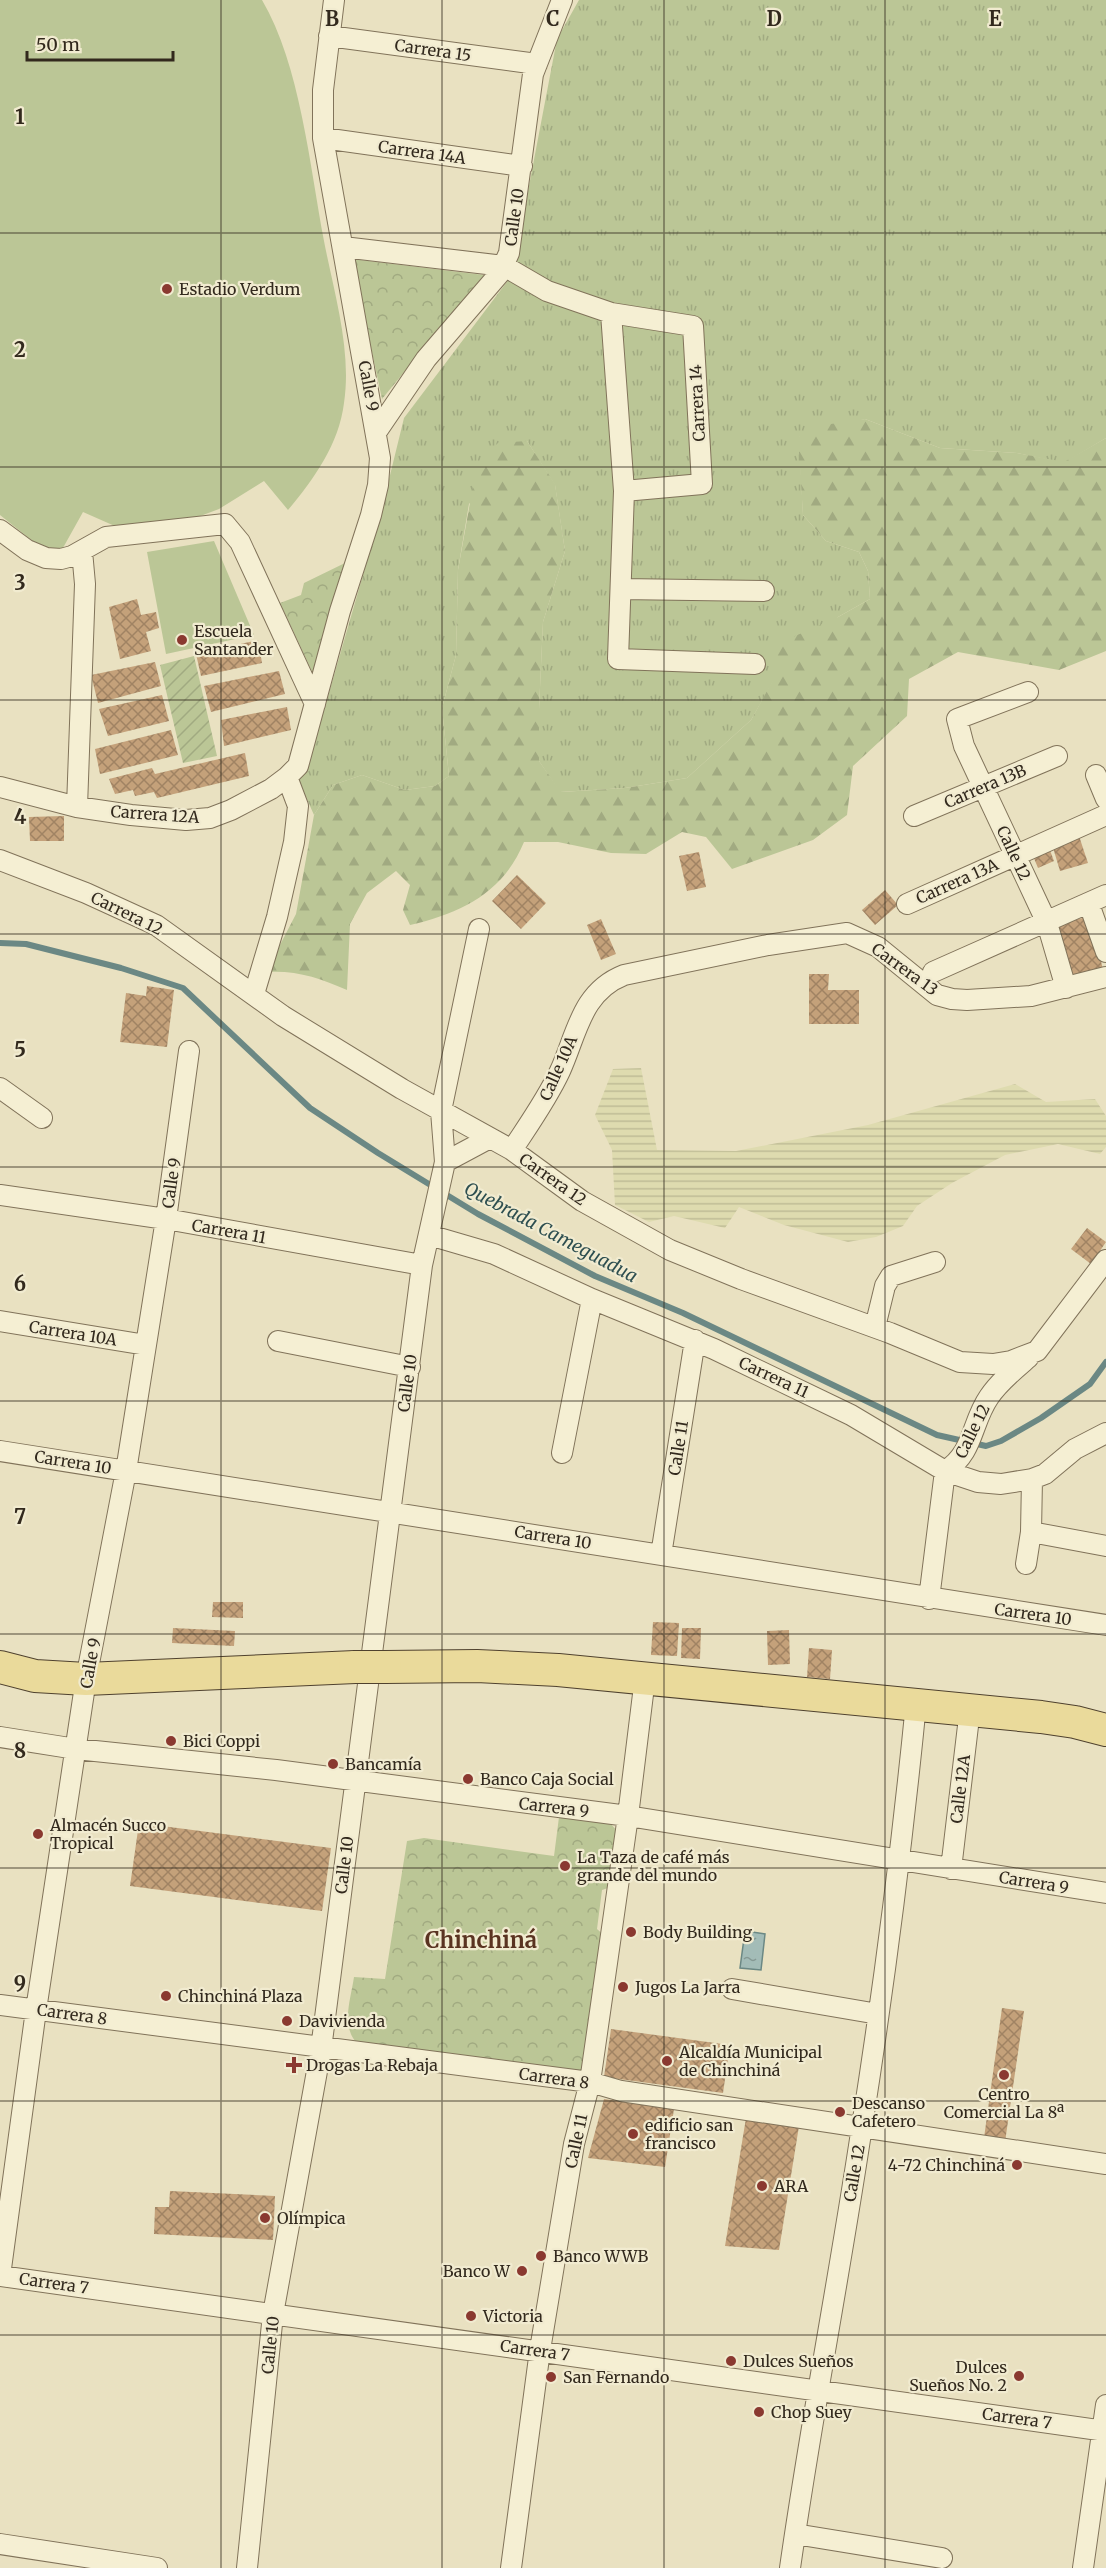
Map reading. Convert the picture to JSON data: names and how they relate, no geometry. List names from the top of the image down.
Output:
{
  "streets": {
    "street": [
      "Carrera 15",
      "Carrera 14A",
      "Calle 10",
      "Calle 9",
      "Carrera 14",
      "Carrera 13B",
      "Carrera 12A",
      "Calle 12",
      "Carrera 13A",
      "Carrera 12",
      "Carrera 13",
      "Calle 10A",
      "Carrera 11",
      "Carrera 10A",
      "Calle 11",
      "Carrera 10",
      "Calle 12A",
      "Carrera 9",
      "Carrera 8",
      "Carrera 7"
    ]
  },
  "crossings": [
    ["Carrera 15", "Calle 10"],
    ["Carrera 15", "Calle 9"],
    ["Carrera 14A", "Calle 10"],
    ["Carrera 14A", "Calle 9"],
    ["Calle 10", "Calle 9"],
    ["Calle 10", "Carrera 14"],
    ["Calle 10", "Carrera 12"],
    ["Calle 10", "Carrera 11"],
    ["Calle 10", "Carrera 10"],
    ["Calle 10", "Carrera 9"],
    ["Calle 10", "Carrera 8"],
    ["Calle 10", "Carrera 7"],
    ["Calle 9", "Carrera 14"],
    ["Calle 9", "Carrera 12A"],
    ["Calle 9", "Carrera 11"],
    ["Calle 9", "Carrera 10A"],
    ["Calle 9", "Carrera 10"],
    ["Calle 9", "Carrera 9"],
    ["Calle 9", "Carrera 8"],
    ["Calle 9", "Carrera 7"],
    ["Carrera 13B", "Calle 12"],
    ["Calle 12", "Carrera 13A"],
    ["Calle 12", "Carrera 12"],
    ["Calle 12", "Carrera 13"],
    ["Calle 12", "Carrera 11"],
    ["Calle 12", "Carrera 10"],
    ["Calle 12", "Carrera 9"],
    ["Calle 12", "Carrera 8"],
    ["Calle 12", "Carrera 7"],
    ["Carrera 12", "Calle 10A"],
    ["Carrera 13", "Calle 10A"],
    ["Carrera 11", "Calle 11"],
    ["Calle 11", "Carrera 10"],
    ["Calle 11", "Carrera 9"],
    ["Calle 11", "Carrera 8"],
    ["Calle 11", "Carrera 7"],
    ["Calle 12A", "Carrera 9"]
  ],
  "districts": ["Chinchiná"],
  "water": ["Quebrada Cameguadua"],
  "places": {
    "other": [
      "Estadio Verdum",
      "Escuela Santander",
      "Bici Coppi",
      "Bancamía",
      "Banco Caja Social",
      "Almacén Succo Tropical",
      "La Taza de café más grande del mundo",
      "Body Building",
      "Jugos La Jarra",
      "Chinchiná Plaza",
      "Davivienda",
      "Alcaldía Municipal de Chinchiná",
      "Centro Comercial La 8ª",
      "Descanso Cafetero",
      "edificio san francisco",
      "4-72 Chinchiná",
      "ARA",
      "Olímpica",
      "Banco WWB",
      "Banco W",
      "Victoria",
      "Dulces Sueños",
      "Dulces Sueños No. 2",
      "San Fernando",
      "Chop Suey"
    ],
    "health": ["Drogas La Rebaja"]
  },
  "scale_bar": "50 m",
  "grid": {
    "columns": [
      "B",
      "C",
      "D",
      "E"
    ],
    "rows": [
      "1",
      "2",
      "3",
      "4",
      "5",
      "6",
      "7",
      "8",
      "9"
    ]
  }
}
